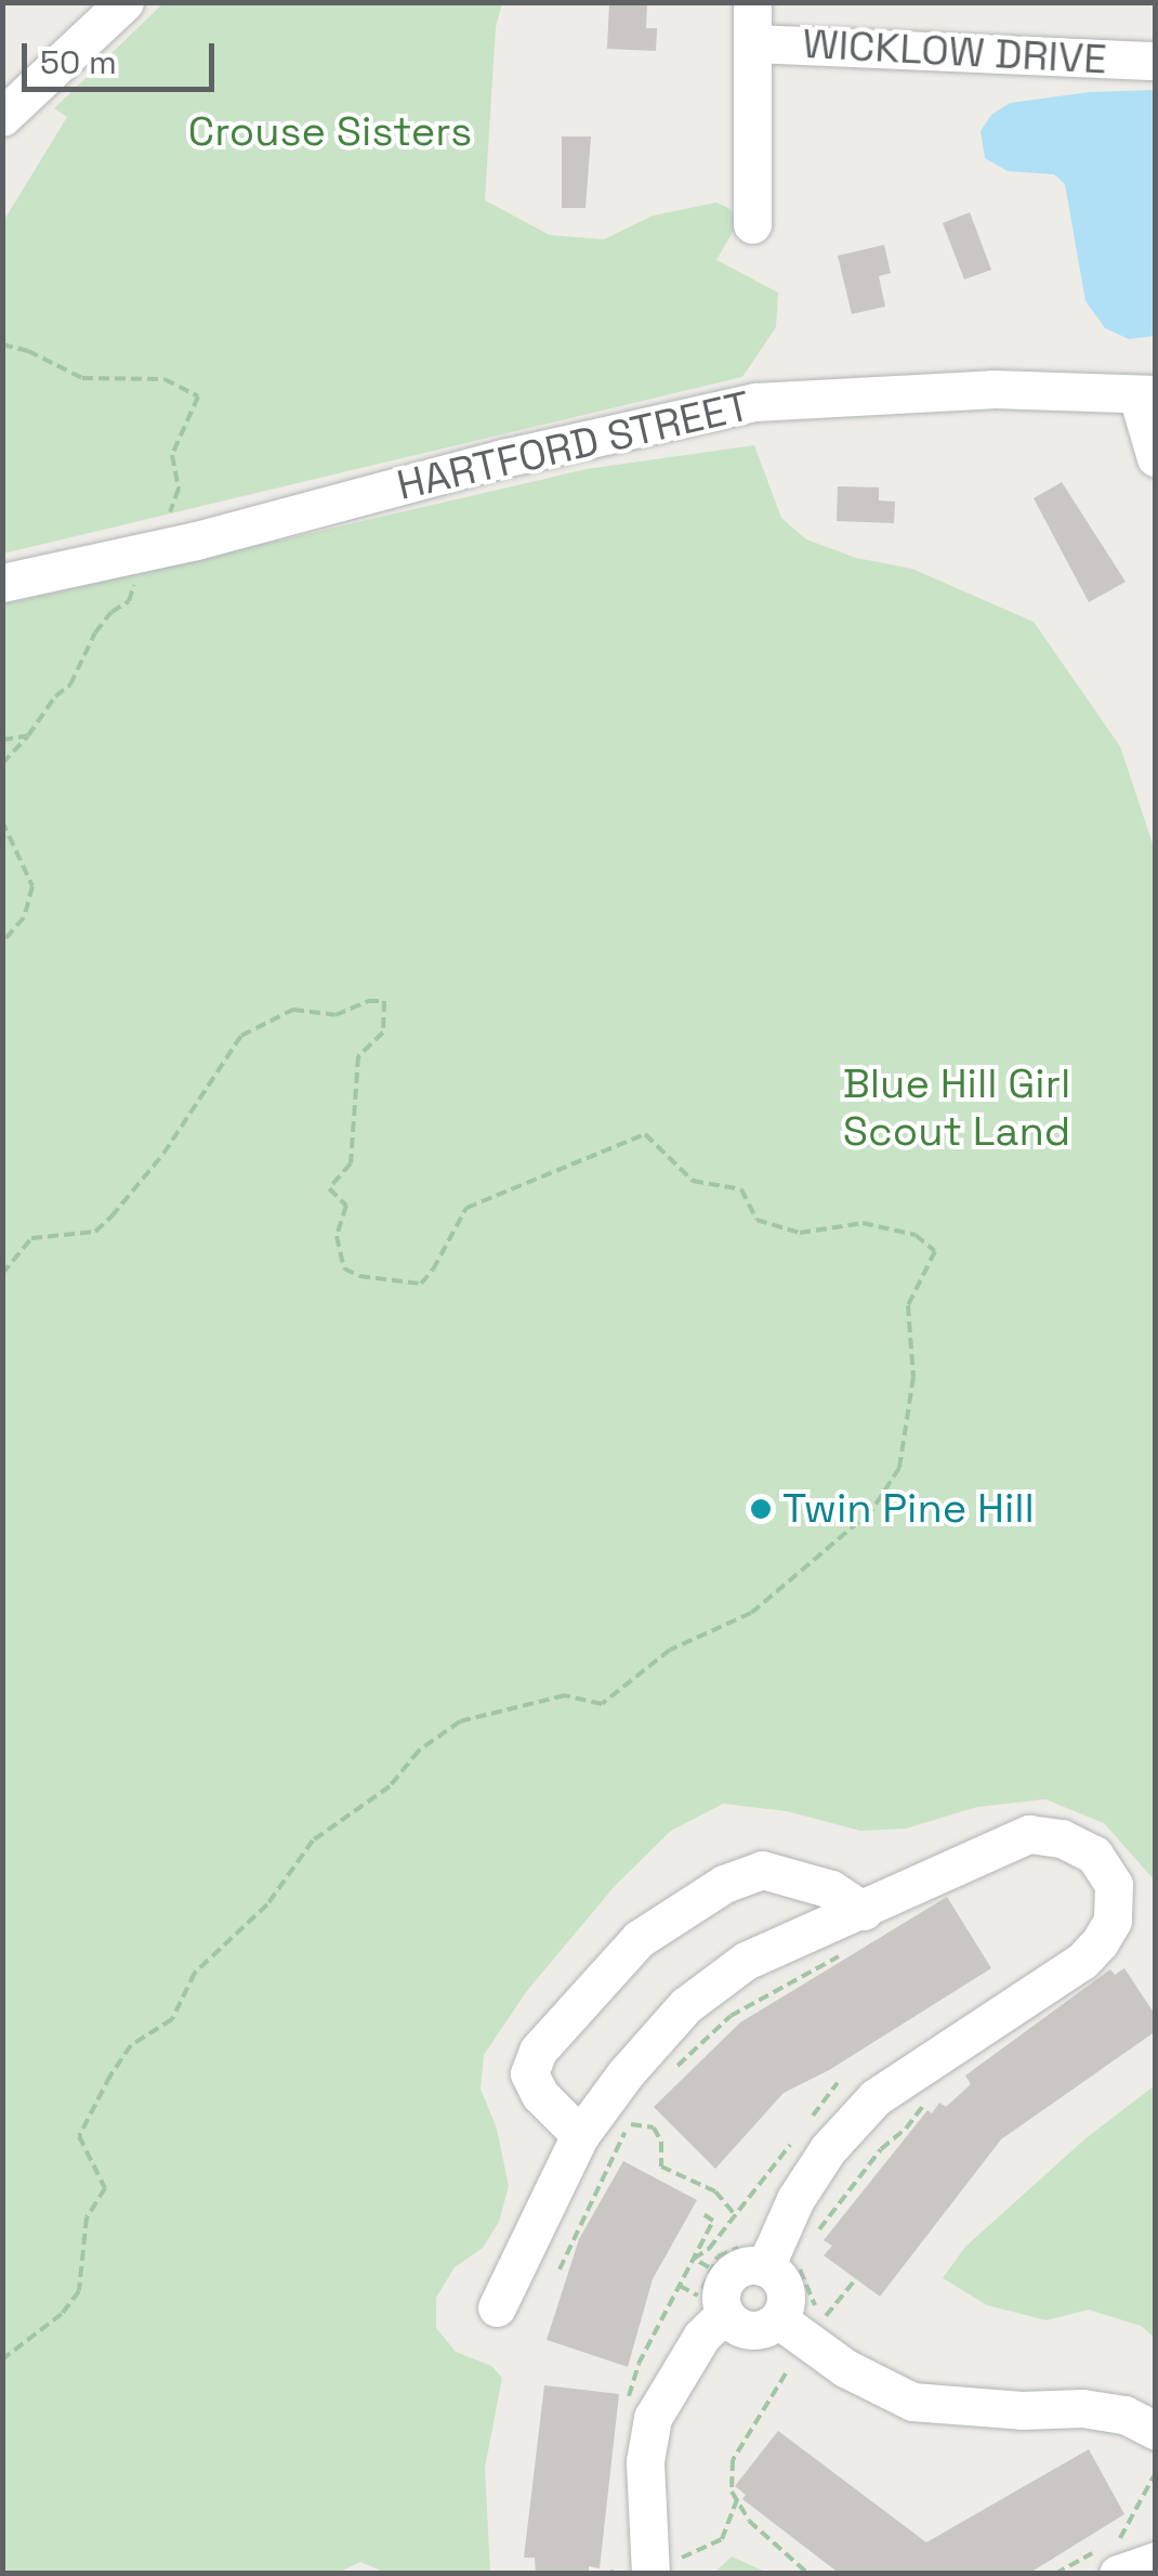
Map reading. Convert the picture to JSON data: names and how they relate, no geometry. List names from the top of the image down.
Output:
{
  "streets": {
    "street": ["WICKLOW DRIVE", "HARTFORD STREET"]
  },
  "parks": ["Crouse Sisters", "Blue Hill Girl Scout Land"],
  "places": ["Twin Pine Hill"],
  "scale_bar": "50 m"
}
